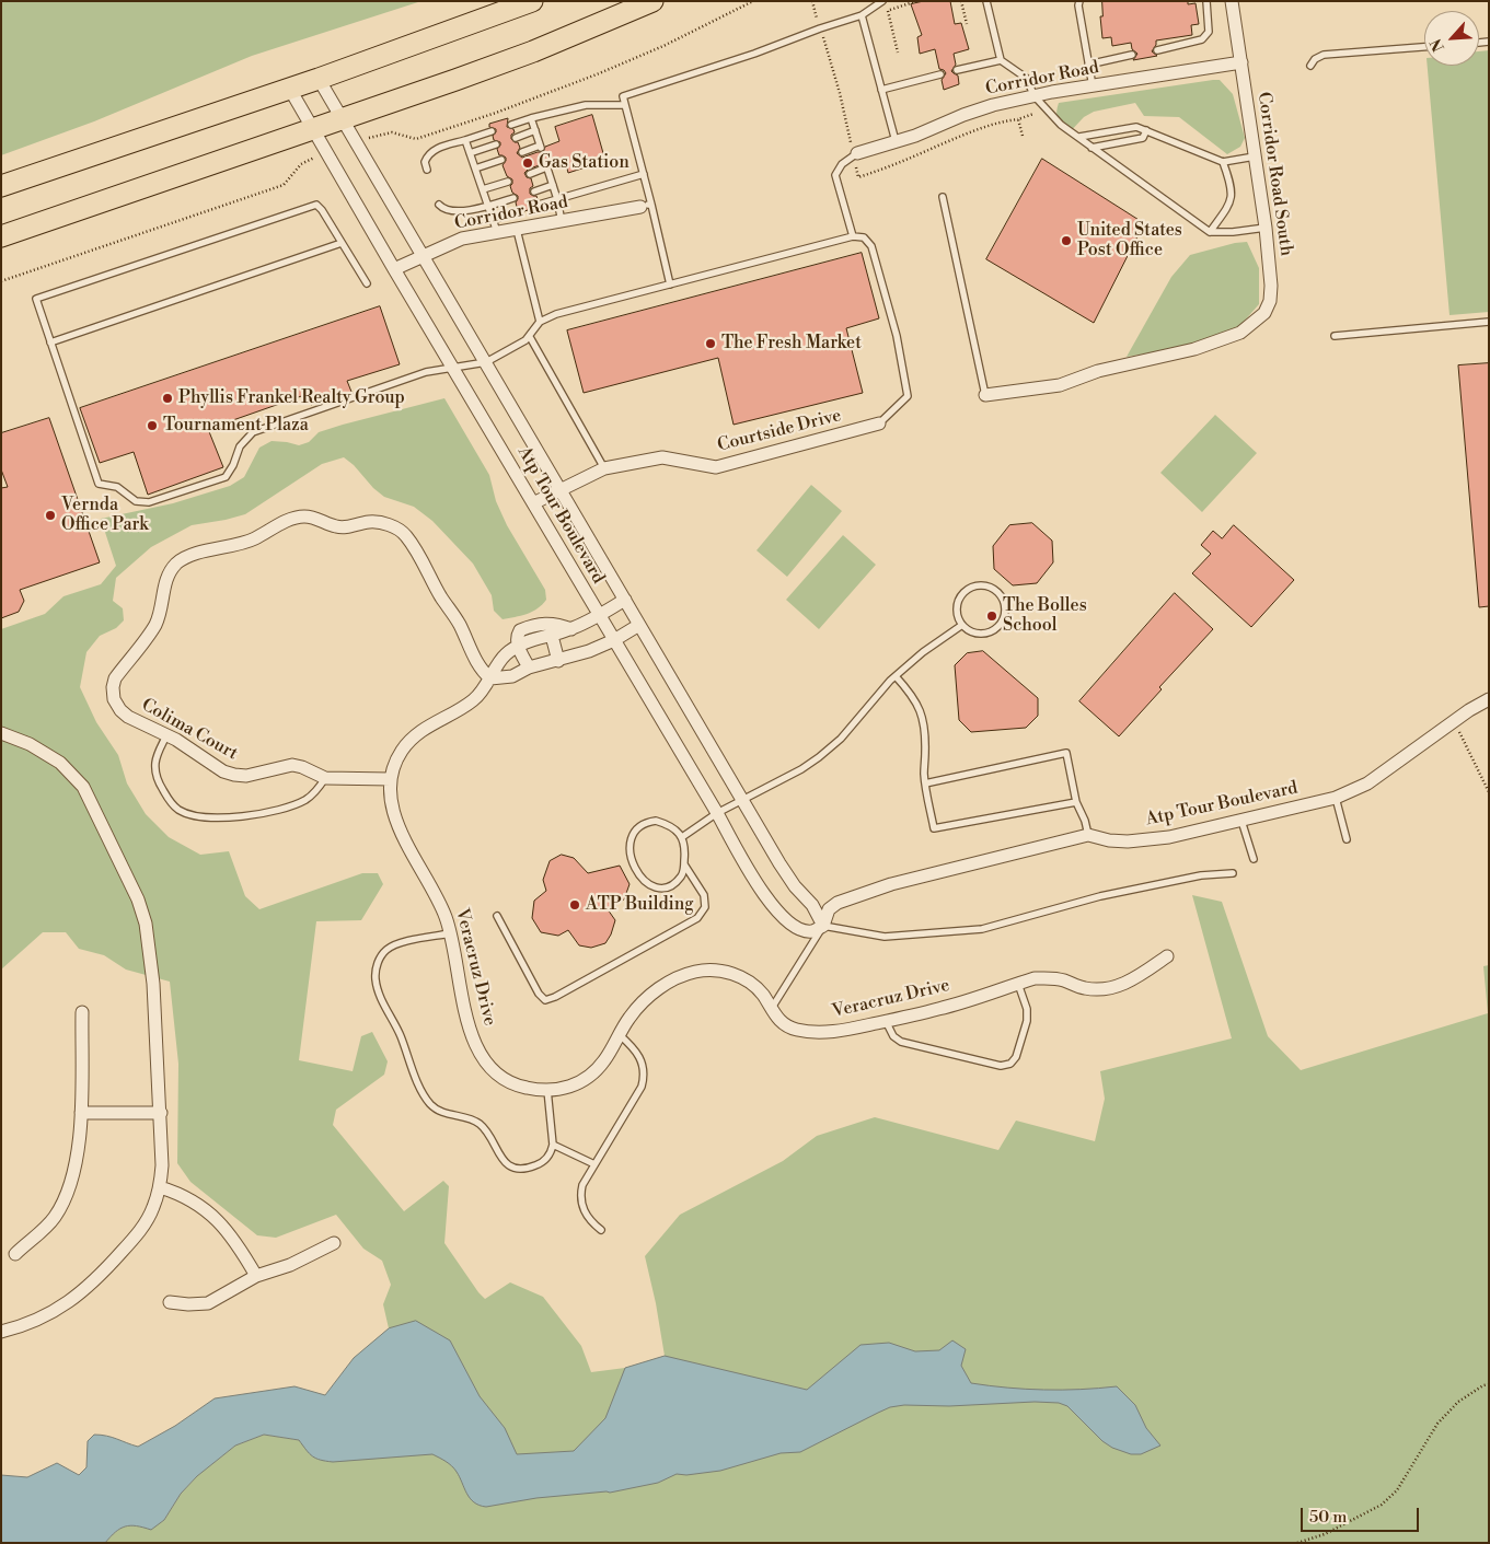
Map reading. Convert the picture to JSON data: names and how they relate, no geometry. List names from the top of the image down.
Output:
{
  "streets": {
    "street": [
      "Corridor Road",
      "Corridor Road South",
      "Courtside Drive",
      "Atp Tour Boulevard",
      "Colima Court",
      "Veracruz Drive"
    ]
  },
  "crossings": [
    ["Corridor Road", "Corridor Road South"],
    ["Corridor Road", "Atp Tour Boulevard"],
    ["Courtside Drive", "Atp Tour Boulevard"],
    ["Atp Tour Boulevard", "Veracruz Drive"],
    ["Colima Court", "Veracruz Drive"]
  ],
  "places": [
    "Gas Station",
    "United States Post Office",
    "The Fresh Market",
    "Phyllis Frankel Realty Group",
    "Tournament Plaza",
    "Vernda Office Park",
    "The Bolles School",
    "ATP Building"
  ],
  "scale_bar": "50 m",
  "north": "bottom left"
}
